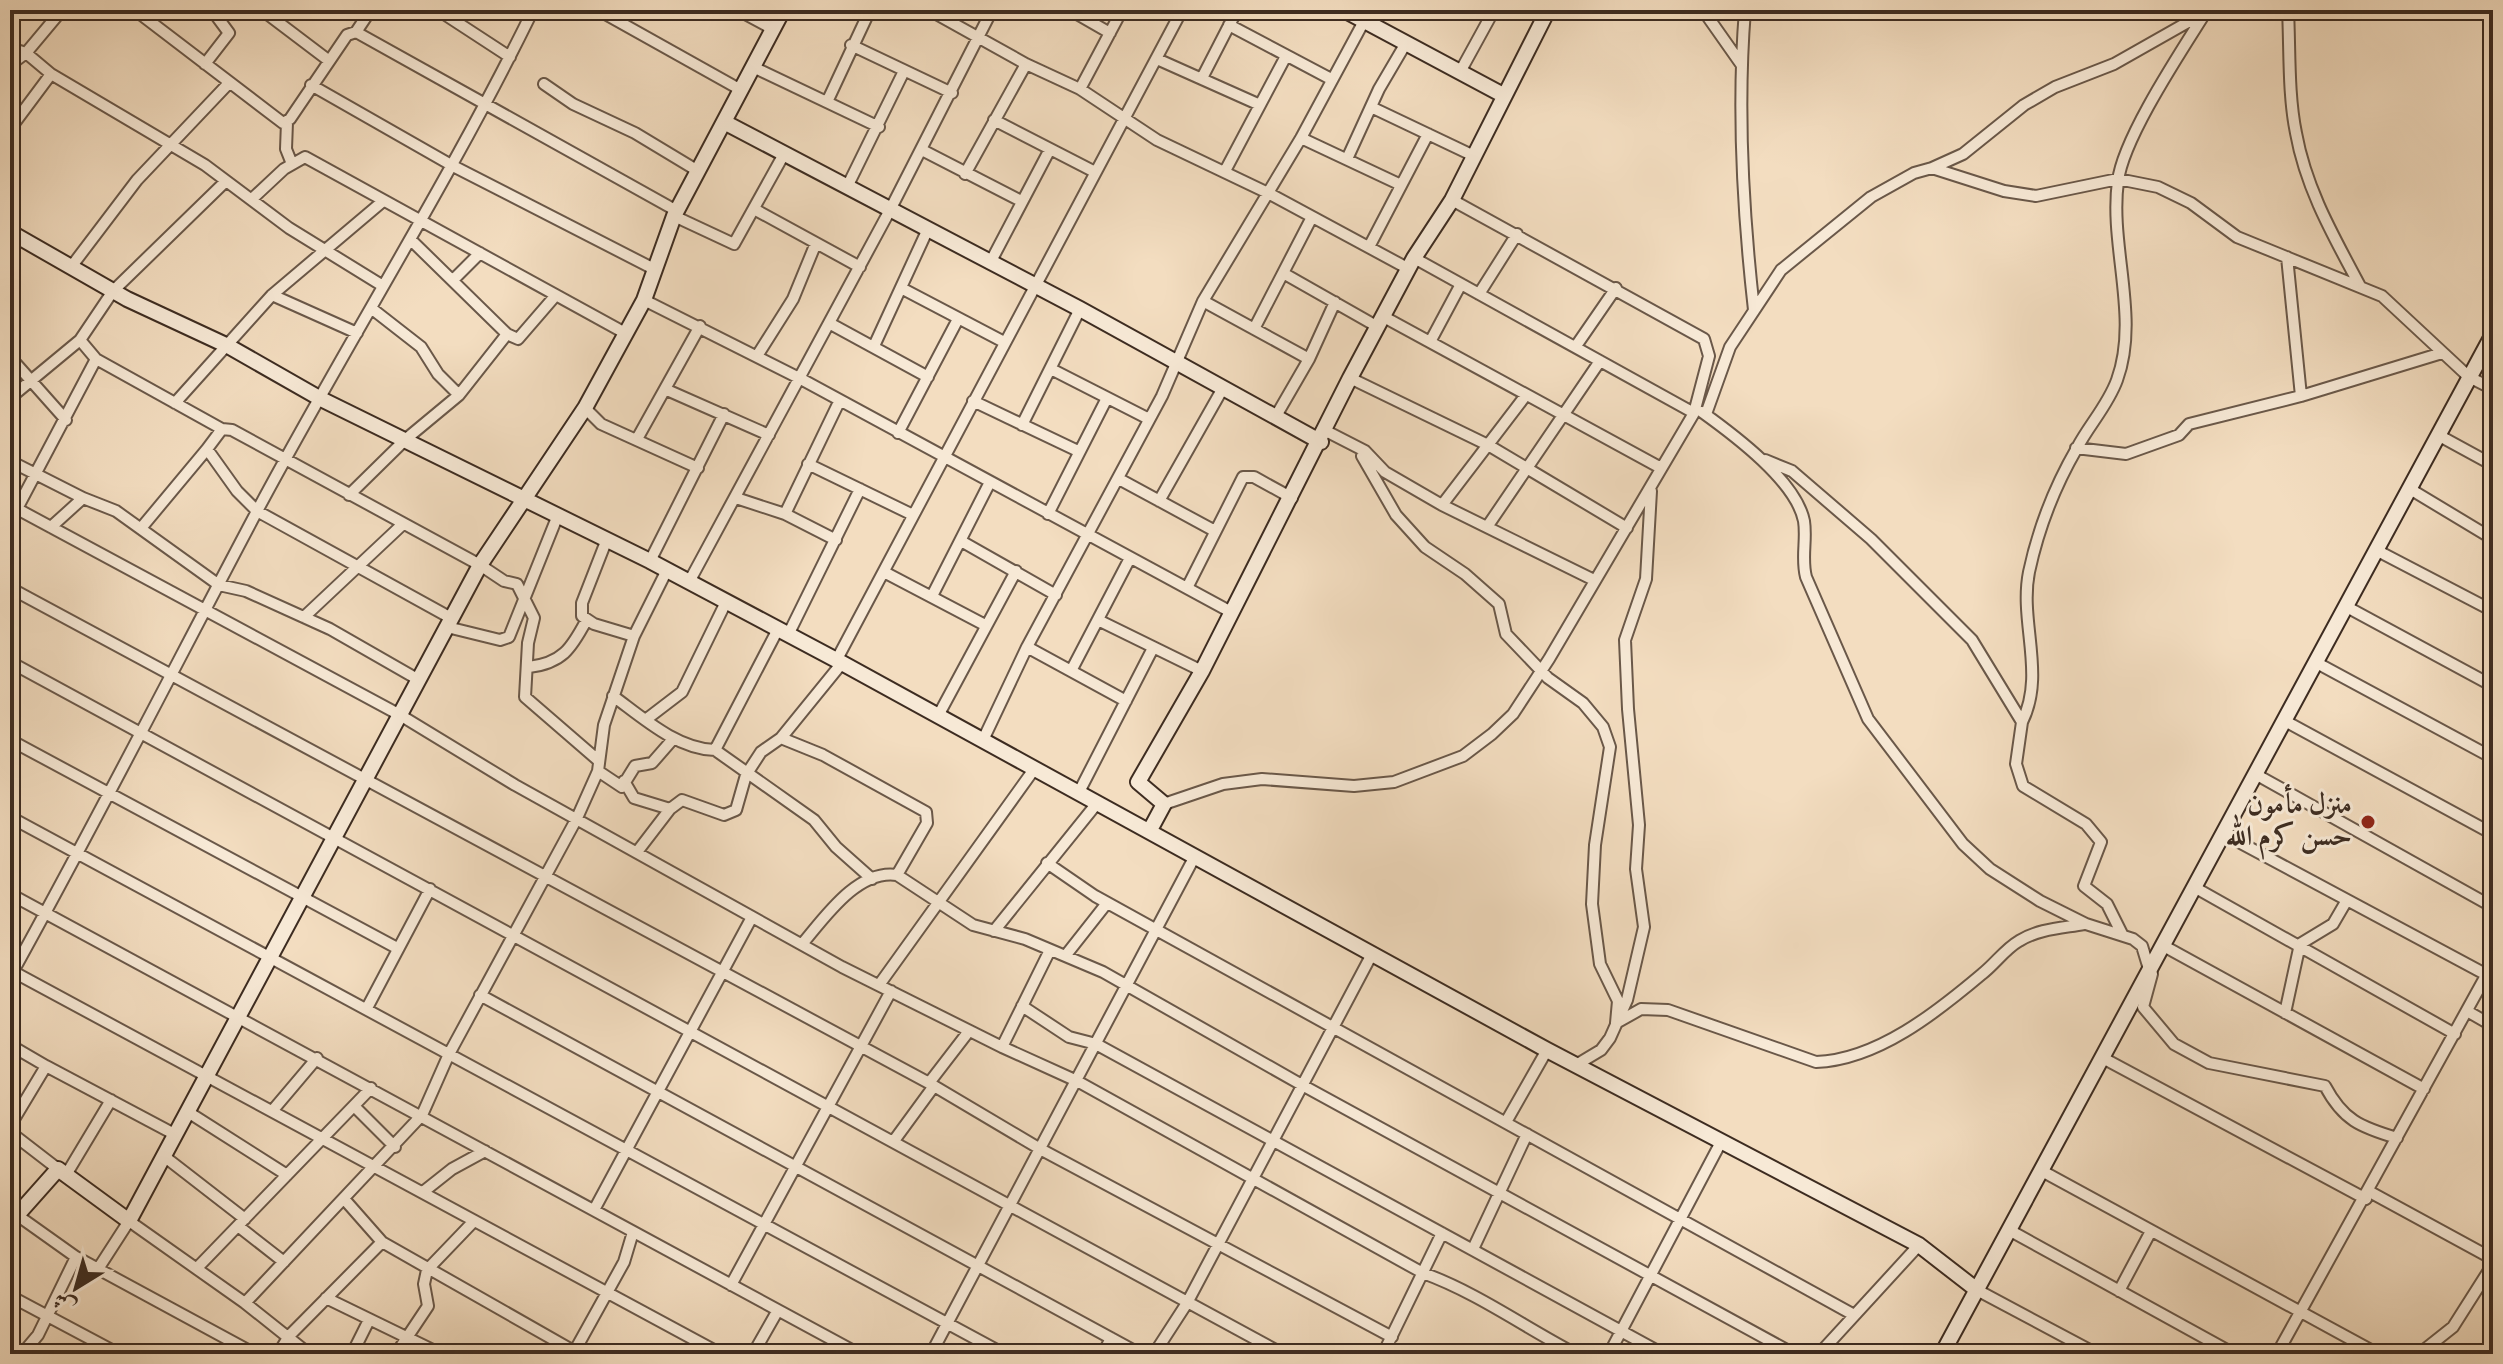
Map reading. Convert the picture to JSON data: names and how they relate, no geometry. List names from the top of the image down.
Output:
{
  "places": ["منزل مأمون حسن كرم الله"],
  "north": "bottom left"
}
